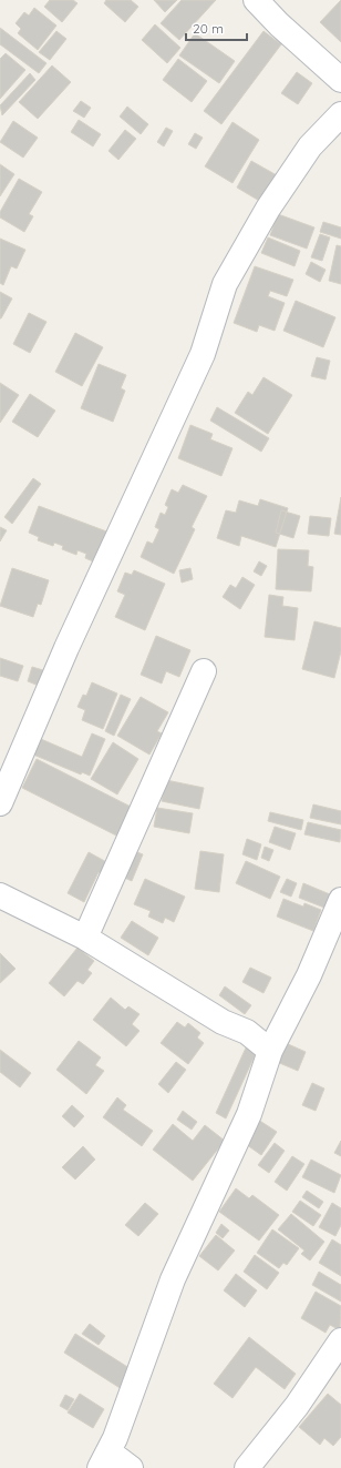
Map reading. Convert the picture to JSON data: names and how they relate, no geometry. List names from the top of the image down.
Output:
{
  "scale_bar": "20 m"
}
